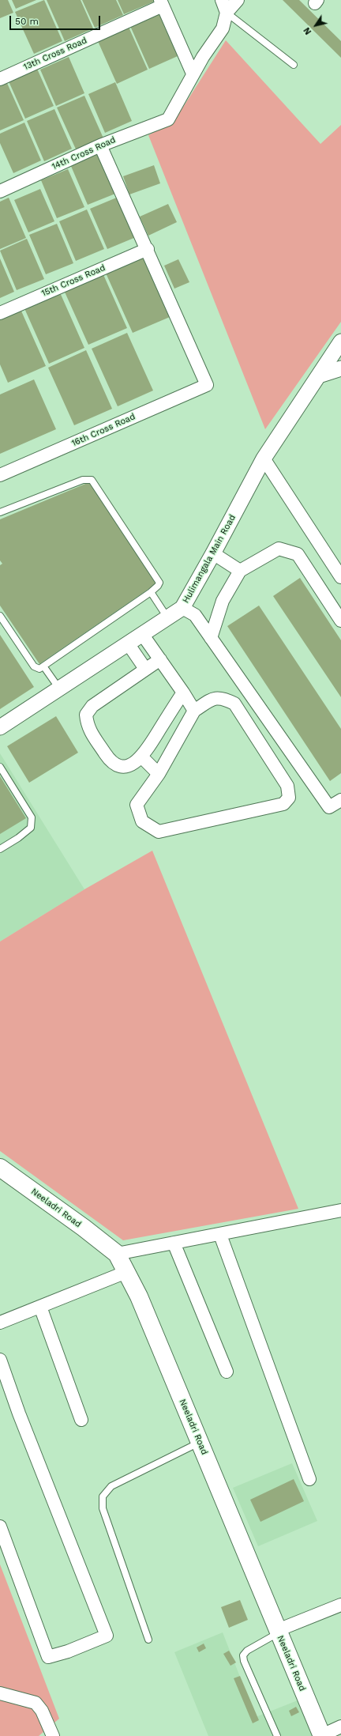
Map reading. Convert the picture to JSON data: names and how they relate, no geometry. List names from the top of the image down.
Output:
{
  "streets": {
    "main road": ["Neeladri Road"],
    "street": [
      "13th Cross Road",
      "14th Cross Road",
      "15th Cross Road",
      "16th Cross Road",
      "Hulimangala Main Road"
    ]
  },
  "crossings": [
    ["15th Cross Road", "16th Cross Road"]
  ],
  "scale_bar": "50 m",
  "north": "bottom left"
}
